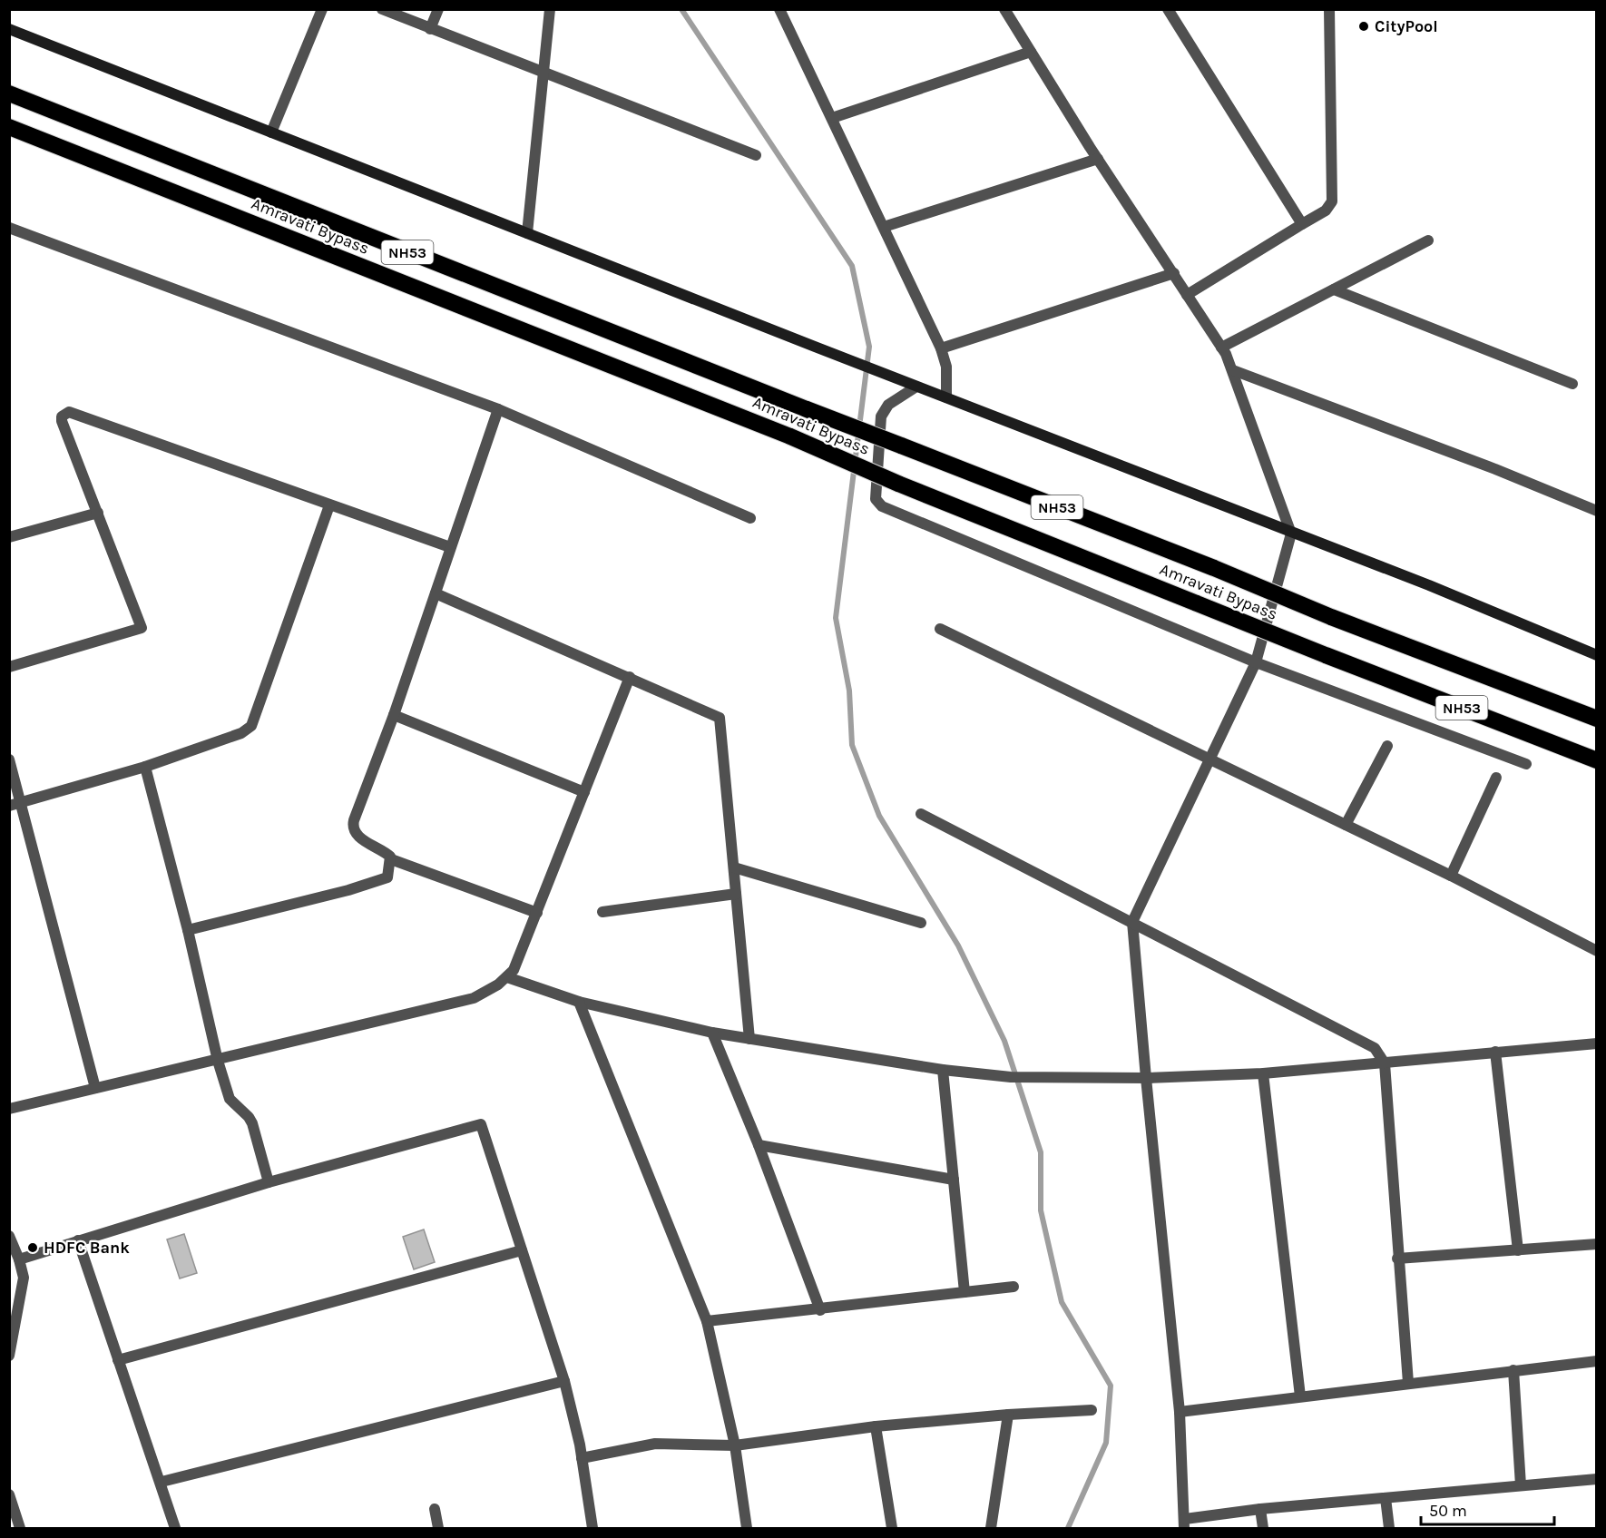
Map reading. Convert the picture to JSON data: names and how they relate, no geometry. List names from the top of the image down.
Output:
{
  "streets": {
    "highway": ["Amravati Bypass", "NH53"]
  },
  "places": ["CityPool", "HDFC Bank"],
  "scale_bar": "50 m"
}
